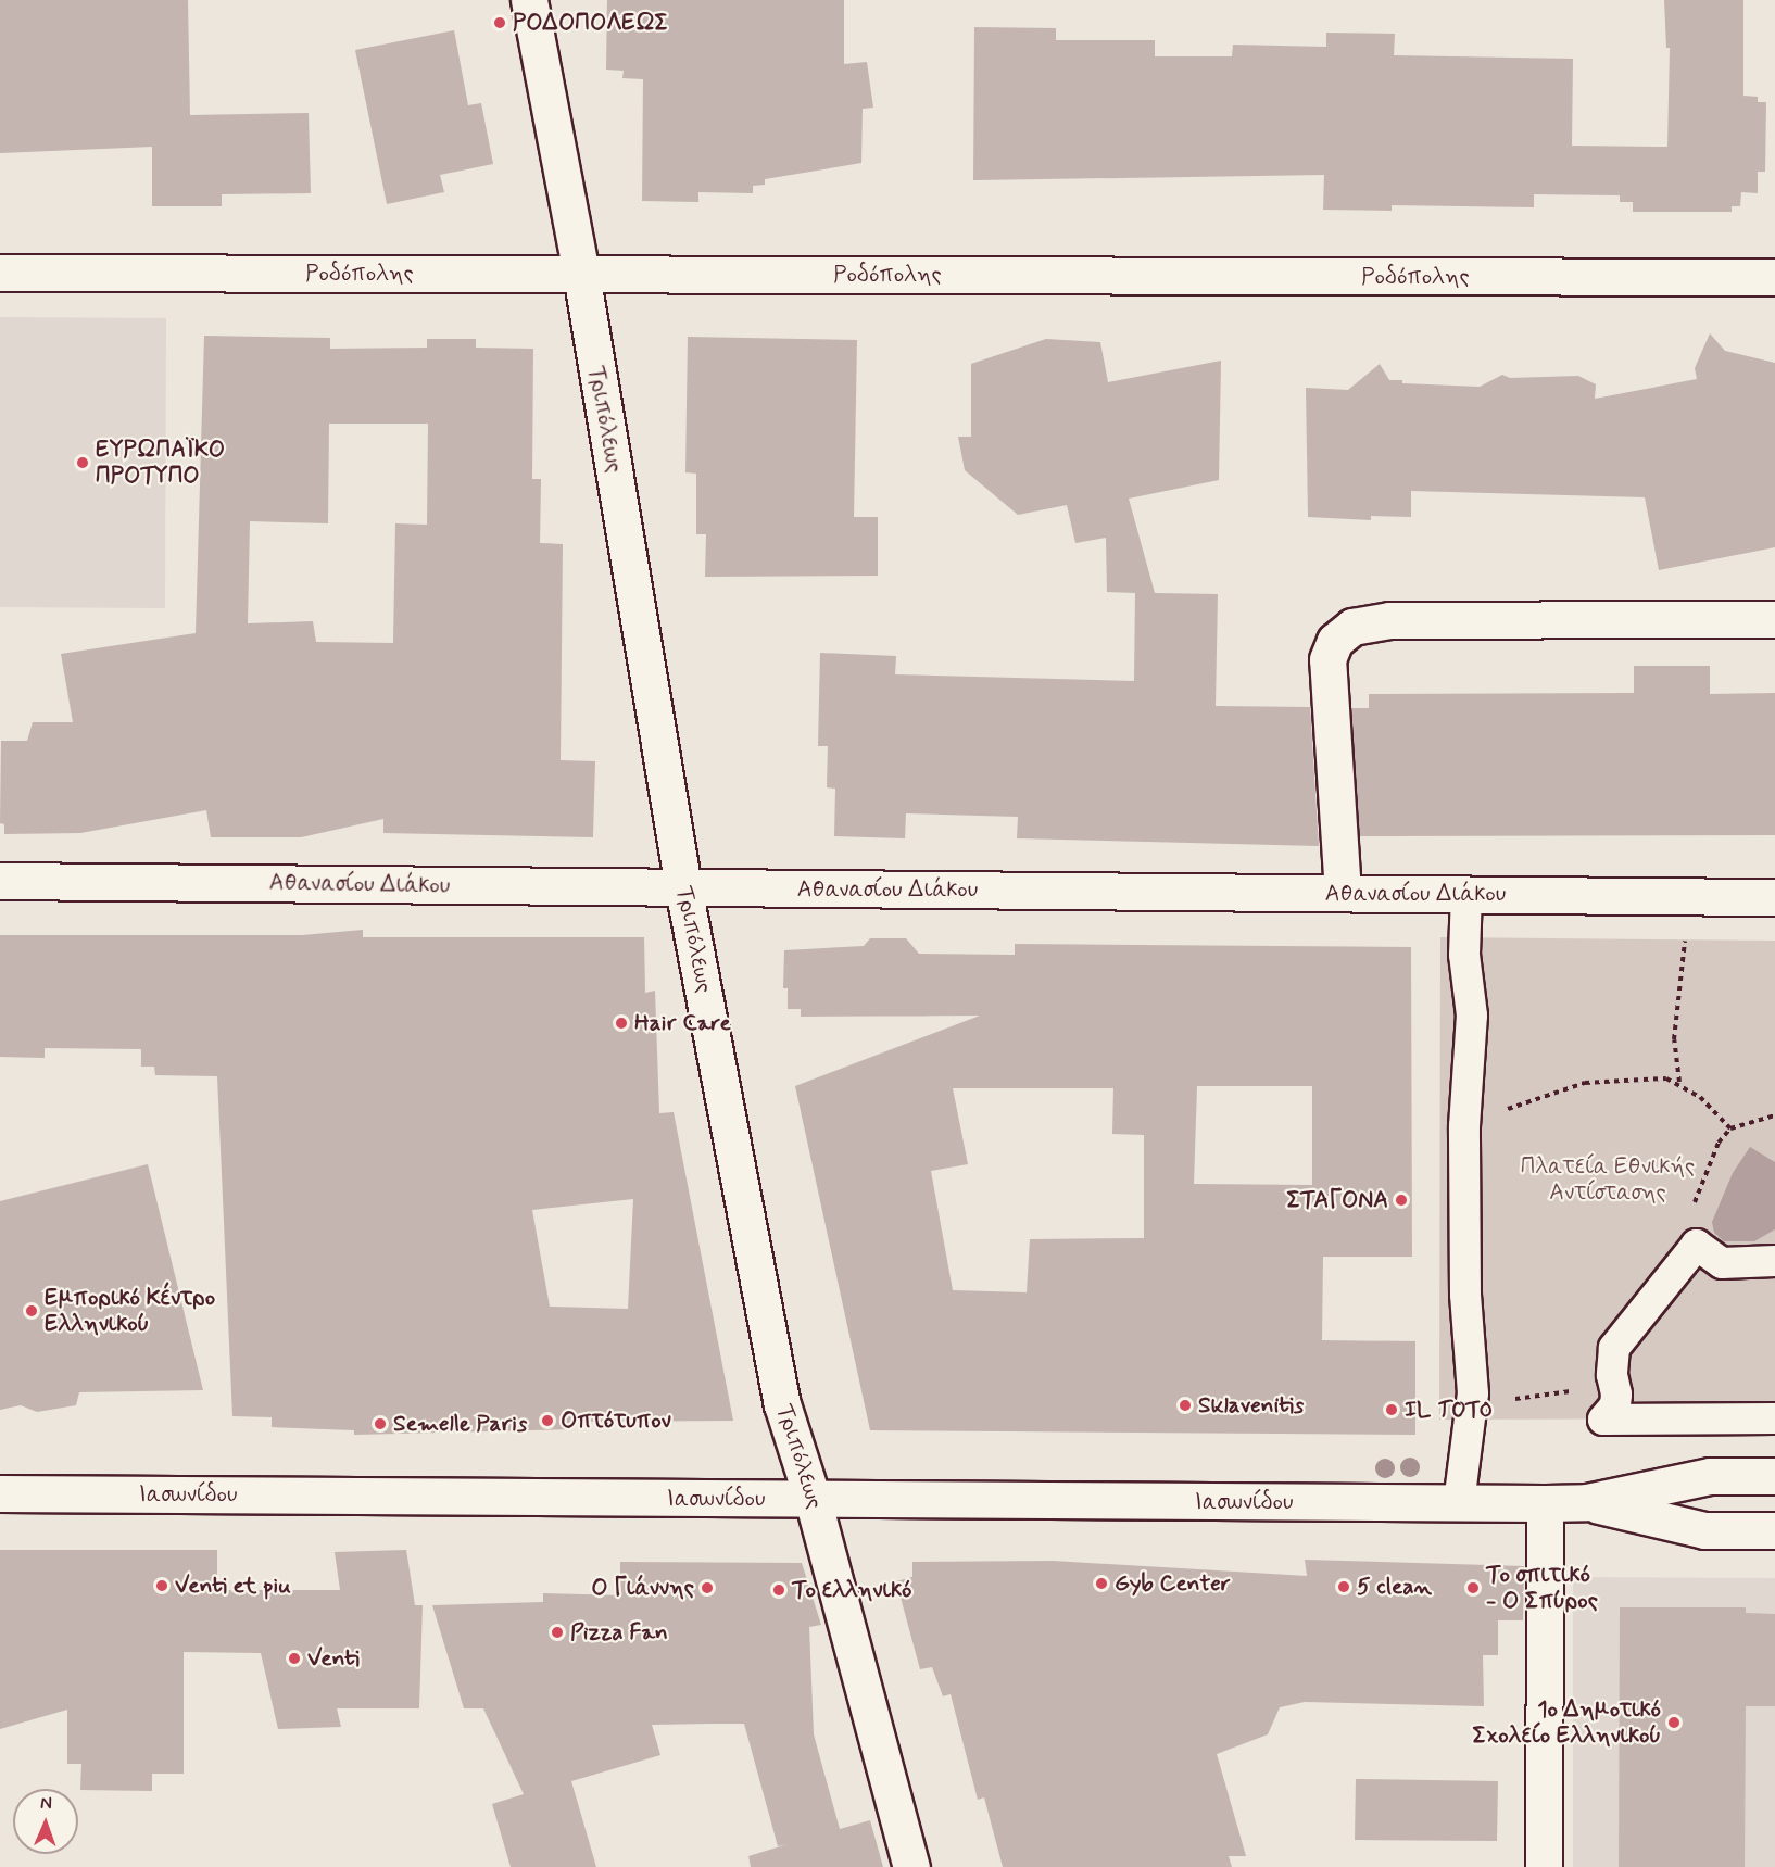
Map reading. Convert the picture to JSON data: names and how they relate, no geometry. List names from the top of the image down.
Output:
{
  "streets": {
    "street": [
      "Ροδόπολης",
      "Τριπόλεως",
      "Αθανασίου Διάκου",
      "Ιασωνίδου"
    ]
  },
  "crossings": [
    ["Ροδόπολης", "Τριπόλεως"],
    ["Τριπόλεως", "Αθανασίου Διάκου"],
    ["Τριπόλεως", "Ιασωνίδου"]
  ],
  "parks": ["Πλατεία Εθνικής Αντίστασης"],
  "places": [
    "ΡΟΔΟΠΟΛΕΩΣ",
    "ΕΥΡΩΠΑΪΚΟ ΠΡΟΤΥΠΟ",
    "Hair Care",
    "ΣΤΑΓΟΝΑ",
    "Εμπορικό Κέντρο Ελληνικού",
    "Sklavenitis",
    "IL TOTO",
    "Οπτότυπον",
    "Semelle Paris",
    "Gyb Center",
    "Venti et piu",
    "5 clean",
    "Ο Γιάννης",
    "Το σπιτικό - Ο Σπύρος",
    "Το ελληνικό",
    "Pizza Fan",
    "Venti",
    "1ο Δημοτικό Σχολείο Ελληνικού"
  ],
  "north": "top"
}
